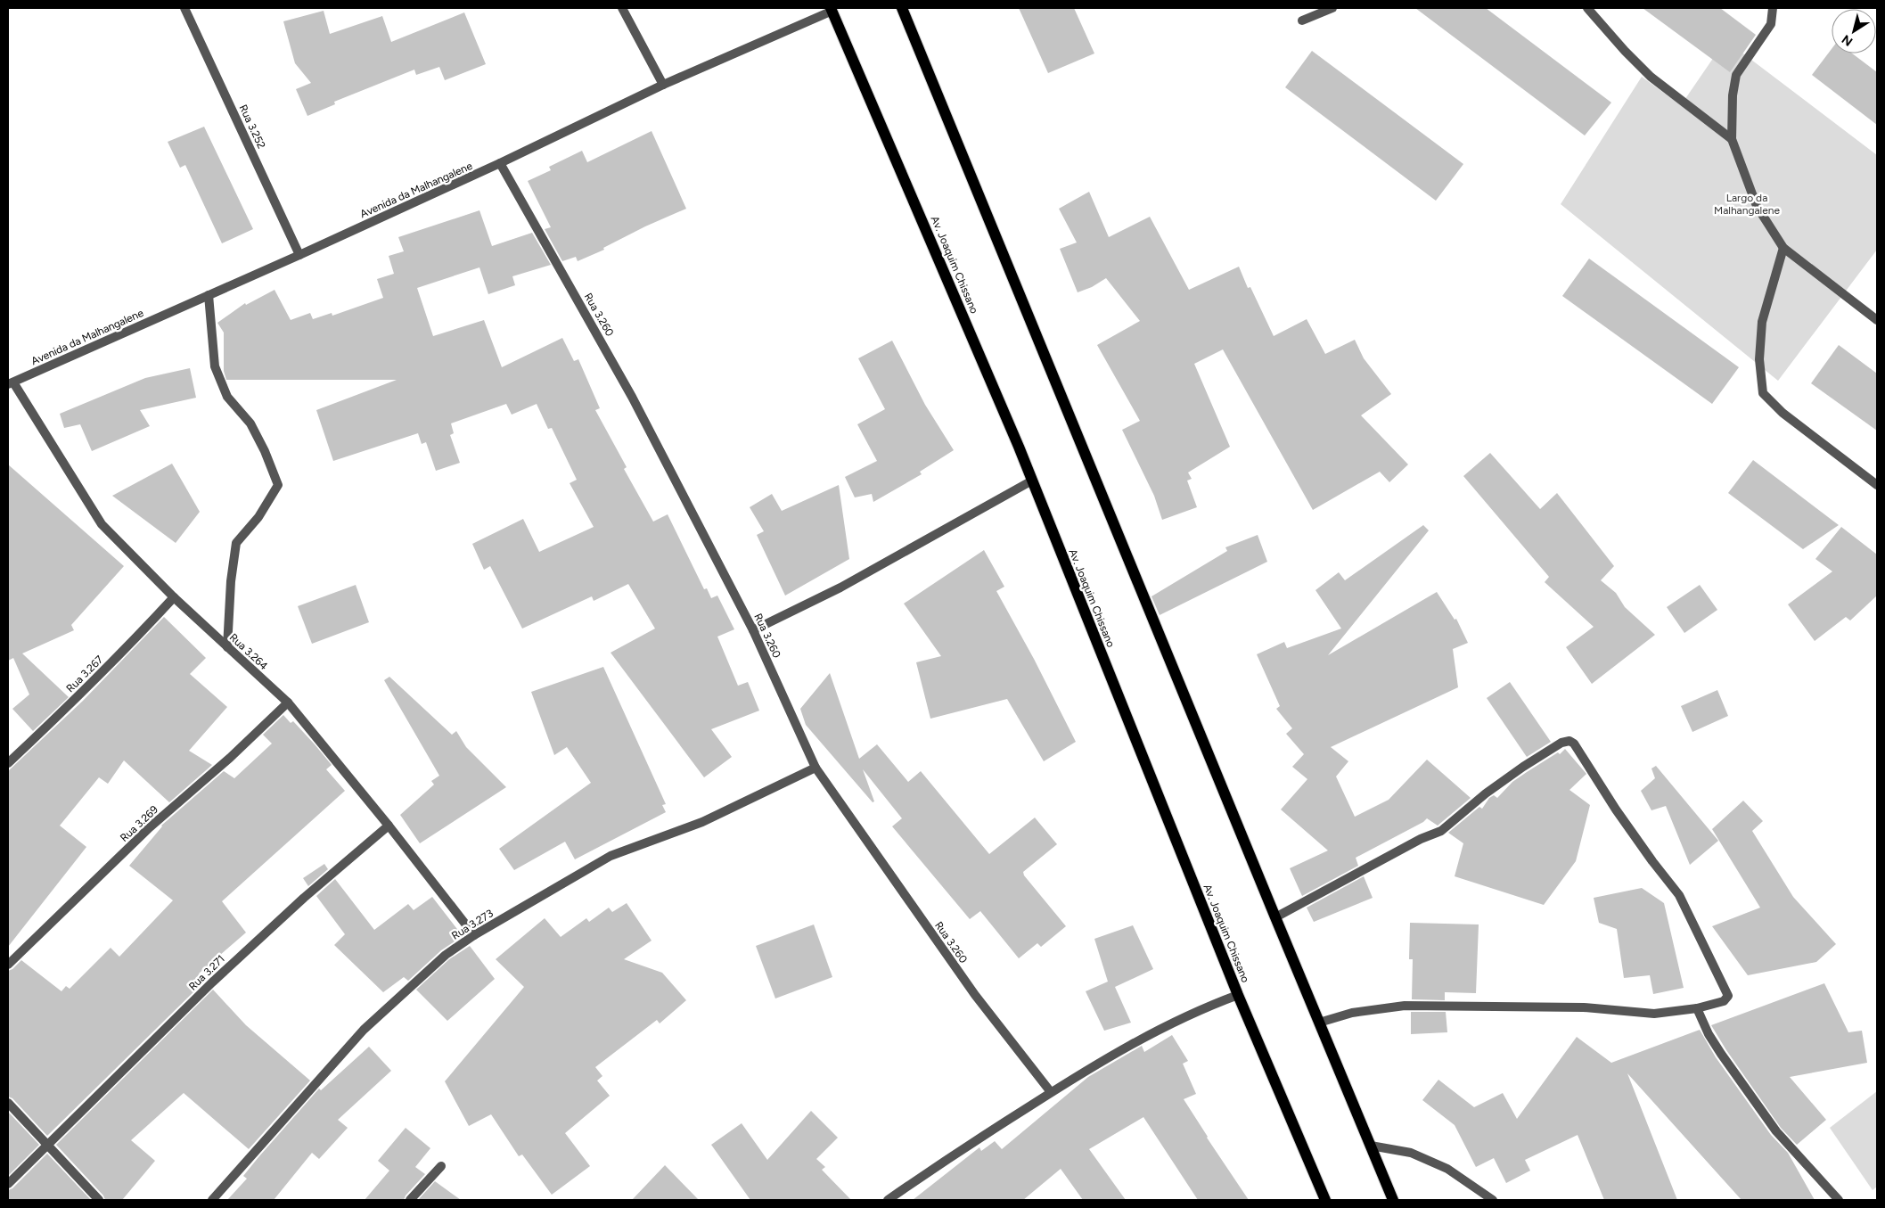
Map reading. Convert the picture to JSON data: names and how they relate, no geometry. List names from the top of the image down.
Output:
{
  "streets": {
    "main road": ["Av. Joaquim Chissano"],
    "street": [
      "Rua 3.252",
      "Avenida da Malhangalene",
      "Rua 3.260",
      "Rua 3.264",
      "Rua 3.267",
      "Rua 3.269",
      "Rua 3.273",
      "Rua 3.271"
    ]
  },
  "crossings": [
    ["Rua 3.252", "Avenida da Malhangalene"],
    ["Avenida da Malhangalene", "Av. Joaquim Chissano"],
    ["Avenida da Malhangalene", "Rua 3.260"],
    ["Avenida da Malhangalene", "Rua 3.264"],
    ["Rua 3.260", "Rua 3.273"],
    ["Rua 3.264", "Rua 3.267"],
    ["Rua 3.264", "Rua 3.269"],
    ["Rua 3.264", "Rua 3.273"],
    ["Rua 3.264", "Rua 3.271"]
  ],
  "parks": ["Largo da Malhangalene"],
  "north": "bottom left"
}
